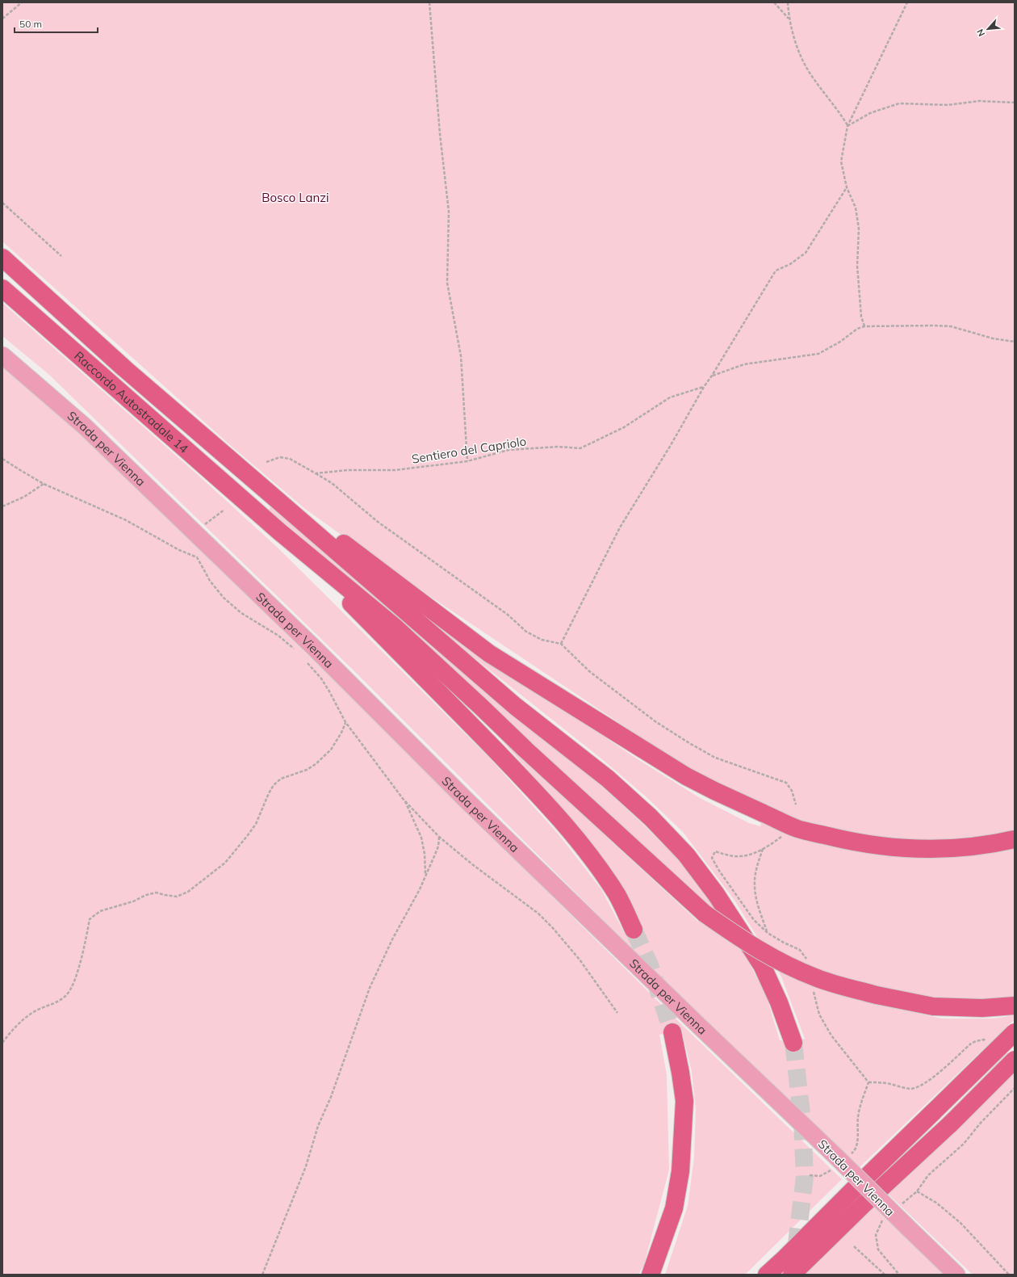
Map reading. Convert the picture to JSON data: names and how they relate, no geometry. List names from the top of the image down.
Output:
{
  "streets": {
    "highway": ["Raccordo Autostradale 14"],
    "main road": ["Strada per Vienna"],
    "path": ["Sentiero del Capriolo"]
  },
  "parks": ["Bosco Lanzi"],
  "scale_bar": "50 m",
  "north": "bottom left"
}
